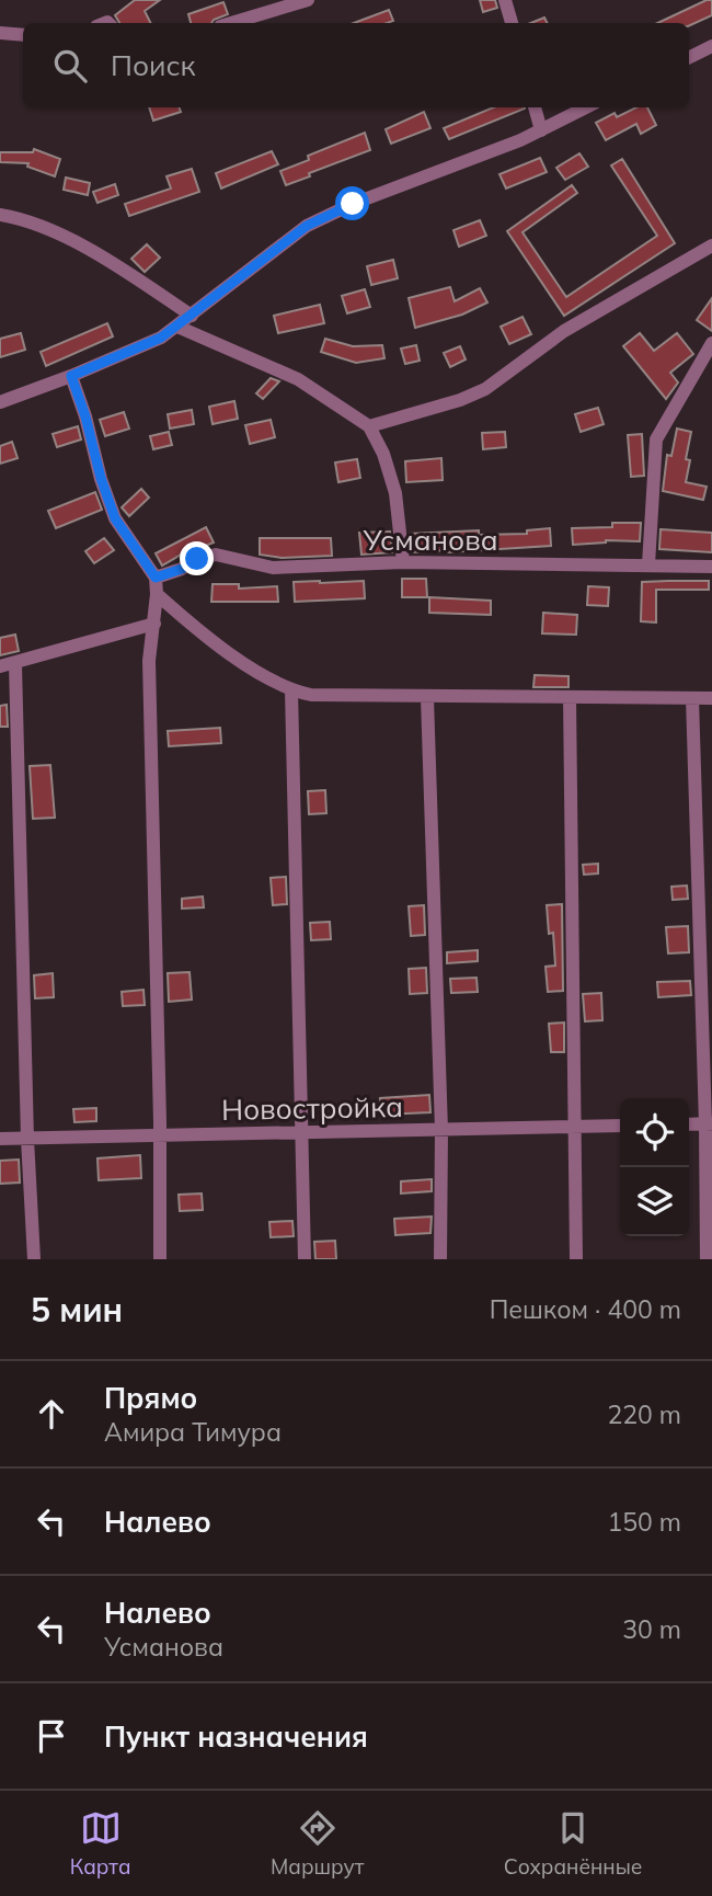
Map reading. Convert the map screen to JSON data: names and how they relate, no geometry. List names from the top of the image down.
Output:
{
  "streets": {
    "street": ["Усманова", "Новостройка"]
  },
  "page": {
    "search": "Поиск",
    "heading": ["5 мин", "Пешком · 400 m"],
    "list": [
      ["Прямо", "Амира Тимура", "220 m"],
      ["Налево", "150 m"],
      ["Налево", "Усманова", "30 m"],
      "Пункт назначения"
    ],
    "nav": ["Карта", "Маршрут", "Сохранённые"]
  }
}
